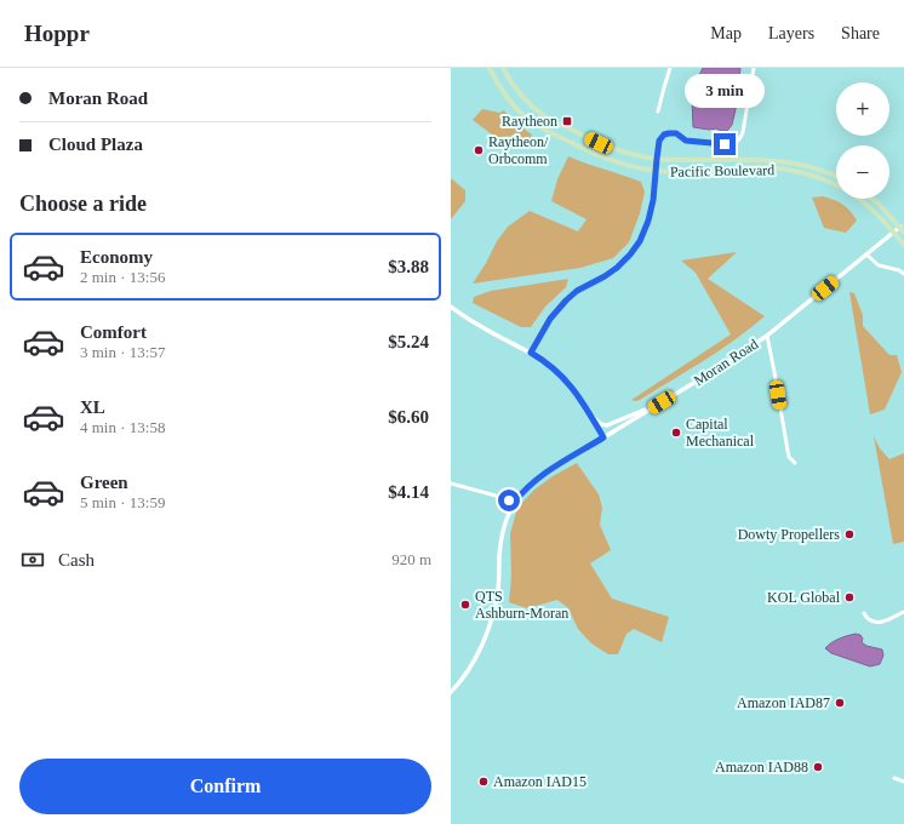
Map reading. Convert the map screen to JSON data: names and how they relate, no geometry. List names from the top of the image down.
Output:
{
  "streets": {
    "main road": ["Pacific Boulevard"],
    "street": ["Moran Road"]
  },
  "crossings": [
    ["Pacific Boulevard", "Moran Road"]
  ],
  "places": {
    "transit": ["Raytheon"],
    "other": [
      "Raytheon/ Orbcomm",
      "Capital Mechanical",
      "Dowty Propellers",
      "KOL Global",
      "QTS Ashburn-Moran",
      "Amazon IAD87",
      "Amazon IAD88",
      "Amazon IAD15"
    ]
  },
  "page": {
    "header": "Hoppr",
    "nav": ["Map", "Layers", "Share"],
    "banner": ["Moran Road", "Cloud Plaza"],
    "bubble": "3 min",
    "map_buttons": ["+", "−"],
    "heading": "Choose a ride",
    "list": [
      {
        "name": "Economy",
        "note": "2 min · 13:56",
        "value": "$3.88"
      },
      {
        "name": "Comfort",
        "note": "3 min · 13:57",
        "value": "$5.24"
      },
      {
        "name": "XL",
        "note": "4 min · 13:58",
        "value": "$6.60"
      },
      {
        "name": "Green",
        "note": "5 min · 13:59",
        "value": "$4.14"
      }
    ],
    "pay": ["Cash", "920 m"],
    "buttons": "Confirm"
  }
}
